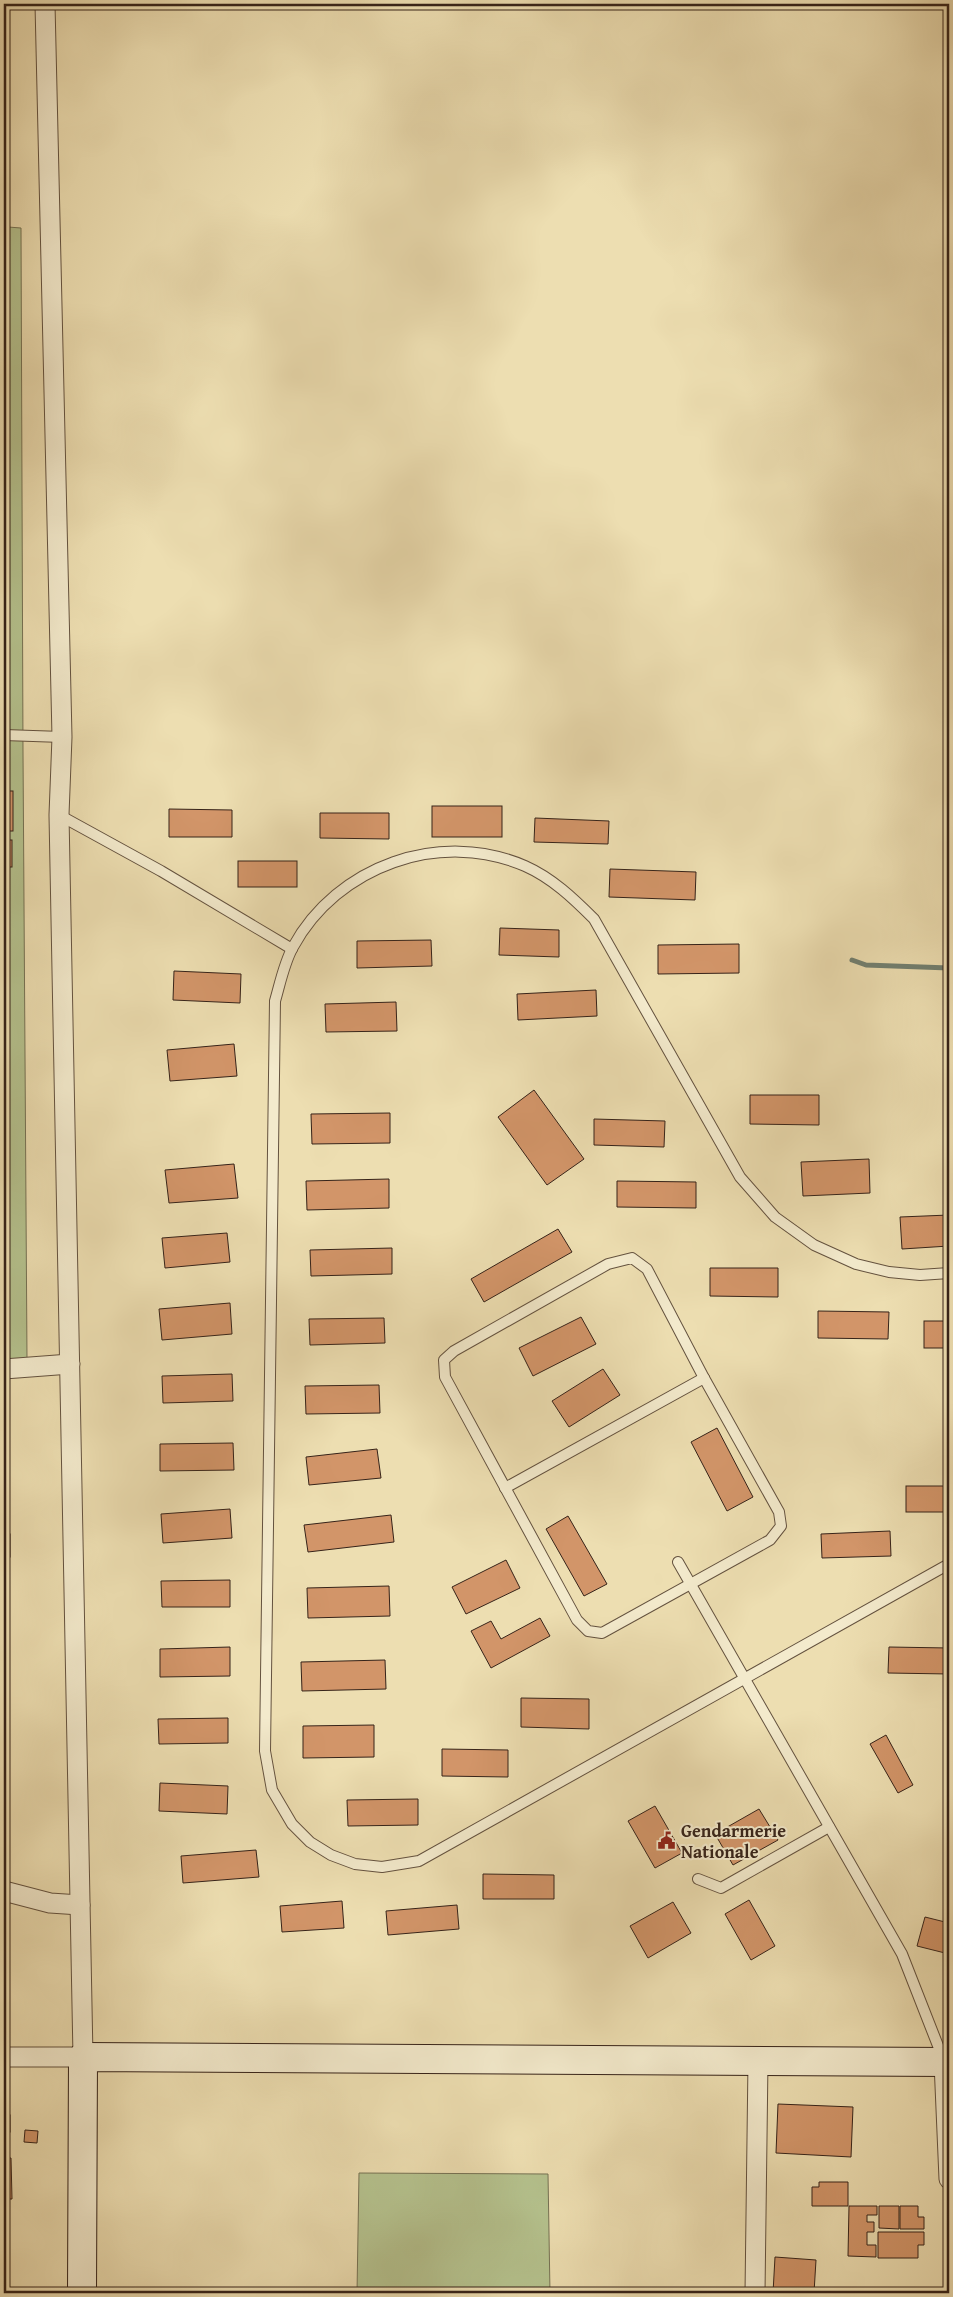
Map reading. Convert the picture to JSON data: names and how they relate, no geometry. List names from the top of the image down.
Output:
{
  "places": {
    "public building": ["Gendarmerie Nationale"]
  }
}
